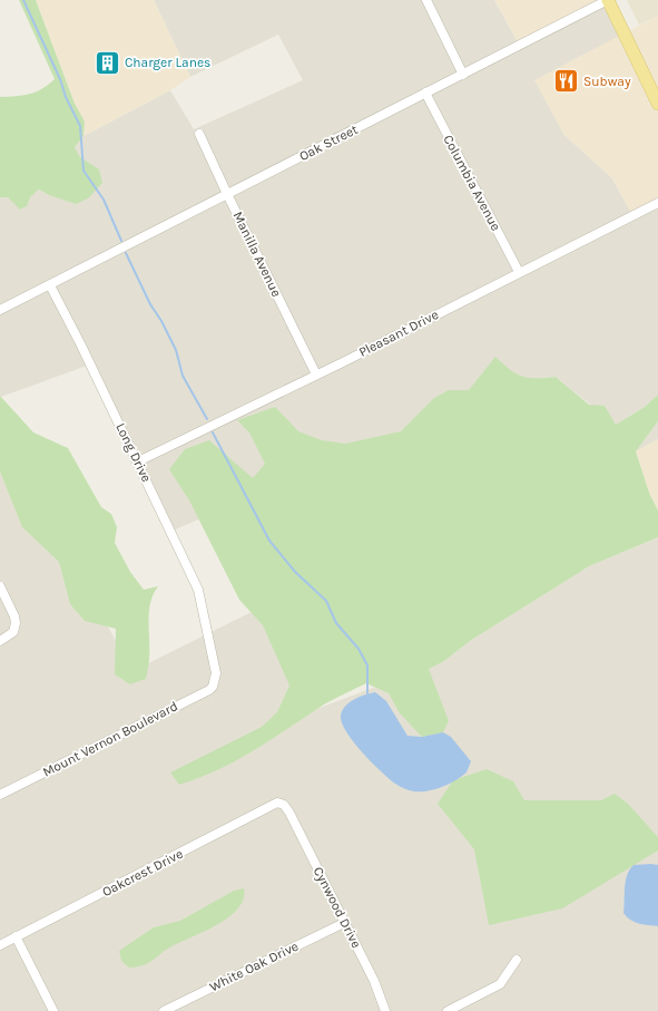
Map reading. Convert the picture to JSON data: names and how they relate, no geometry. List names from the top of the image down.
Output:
{
  "streets": {
    "street": [
      "Oak Street",
      "Columbia Avenue",
      "Manilla Avenue",
      "Pleasant Drive",
      "Long Drive",
      "Mount Vernon Boulevard",
      "Oakcrest Drive",
      "Cynwood Drive",
      "White Oak Drive"
    ]
  },
  "crossings": [
    ["Oak Street", "Columbia Avenue"],
    ["Oak Street", "Manilla Avenue"],
    ["Oak Street", "Long Drive"],
    ["Columbia Avenue", "Pleasant Drive"],
    ["Manilla Avenue", "Pleasant Drive"],
    ["Pleasant Drive", "Long Drive"],
    ["Long Drive", "Mount Vernon Boulevard"],
    ["Oakcrest Drive", "Cynwood Drive"],
    ["Cynwood Drive", "White Oak Drive"]
  ],
  "places": {
    "building": ["Charger Lanes"],
    "restaurant": ["Subway"]
  }
}
